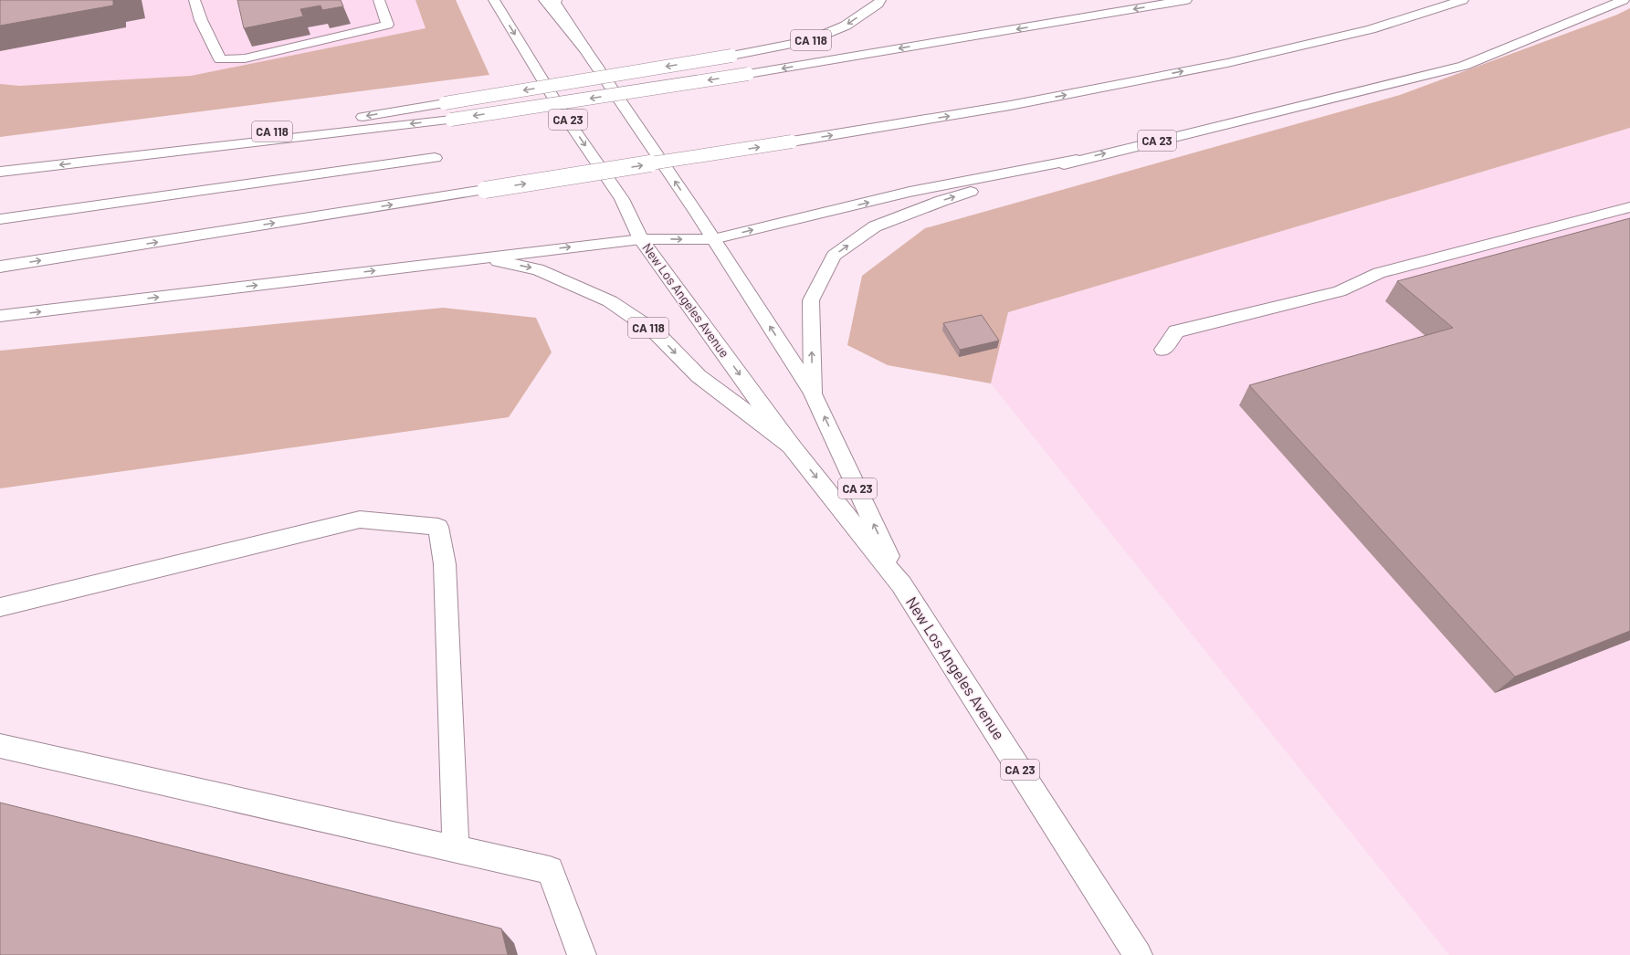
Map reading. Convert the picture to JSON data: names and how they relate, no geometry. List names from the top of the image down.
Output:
{
  "streets": {
    "main road": ["CA 118", "CA 23", "New Los Angeles Avenue"]
  },
  "crossings": [
    ["CA 118", "New Los Angeles Avenue"],
    ["CA 23", "New Los Angeles Avenue"]
  ]
}
